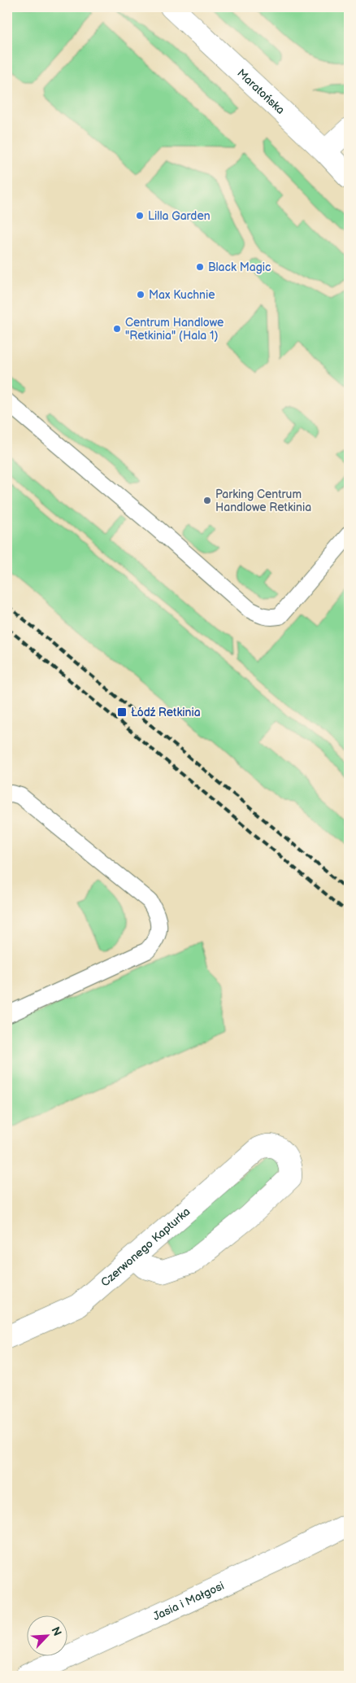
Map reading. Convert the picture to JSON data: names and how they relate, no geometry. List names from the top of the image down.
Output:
{
  "streets": {
    "street": ["Maratońska", "Czerwonego Kapturka", "Jasia i Małgosi"]
  },
  "places": {
    "other": [
      "Lilla Garden",
      "Black Magic",
      "Max Kuchnie",
      "Centrum Handlowe \"Retkinia\" (Hala 1)",
      "Parking Centrum Handlowe Retkinia"
    ],
    "transit": ["Łódź Retkinia"]
  },
  "north": "top right"
}
